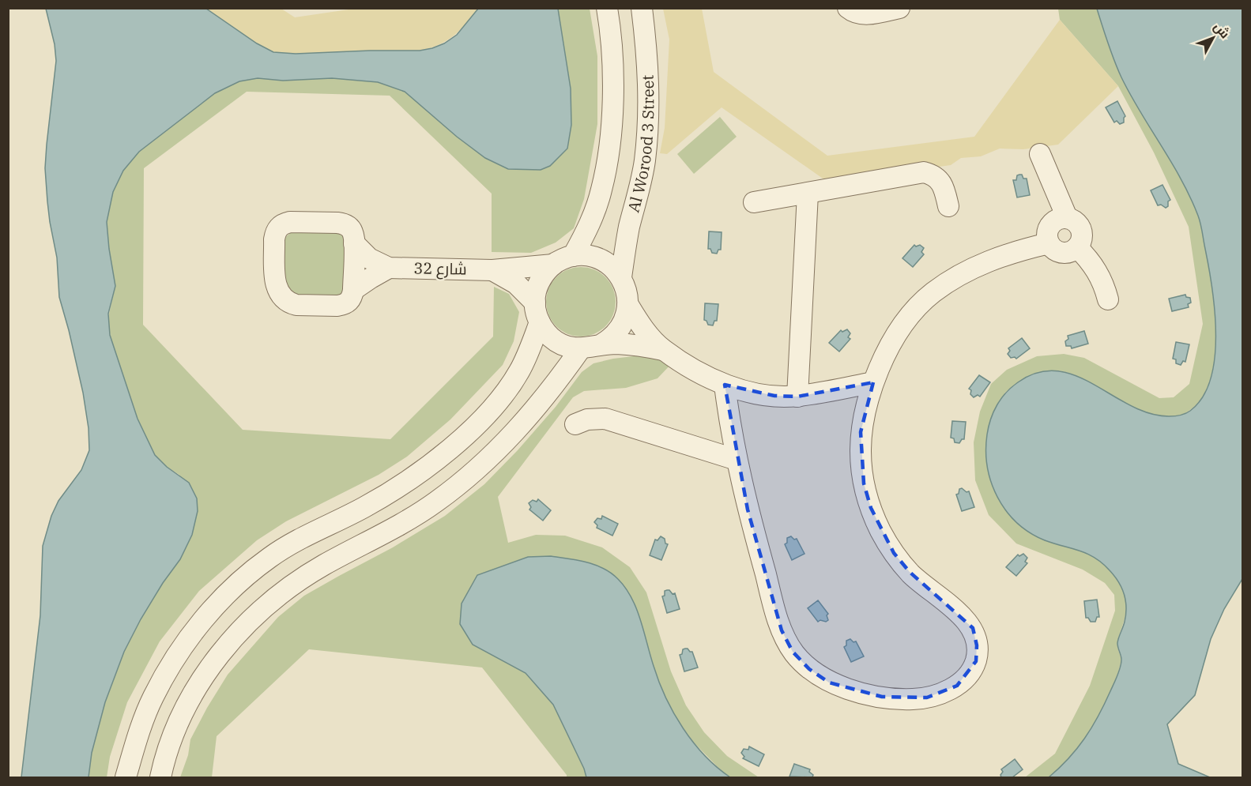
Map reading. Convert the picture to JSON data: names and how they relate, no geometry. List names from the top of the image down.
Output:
{
  "streets": {
    "street": ["Al Worood 3 Street", "شارع 32"]
  },
  "crossings": [
    ["Al Worood 3 Street", "شارع 32"]
  ],
  "north": "top right"
}
